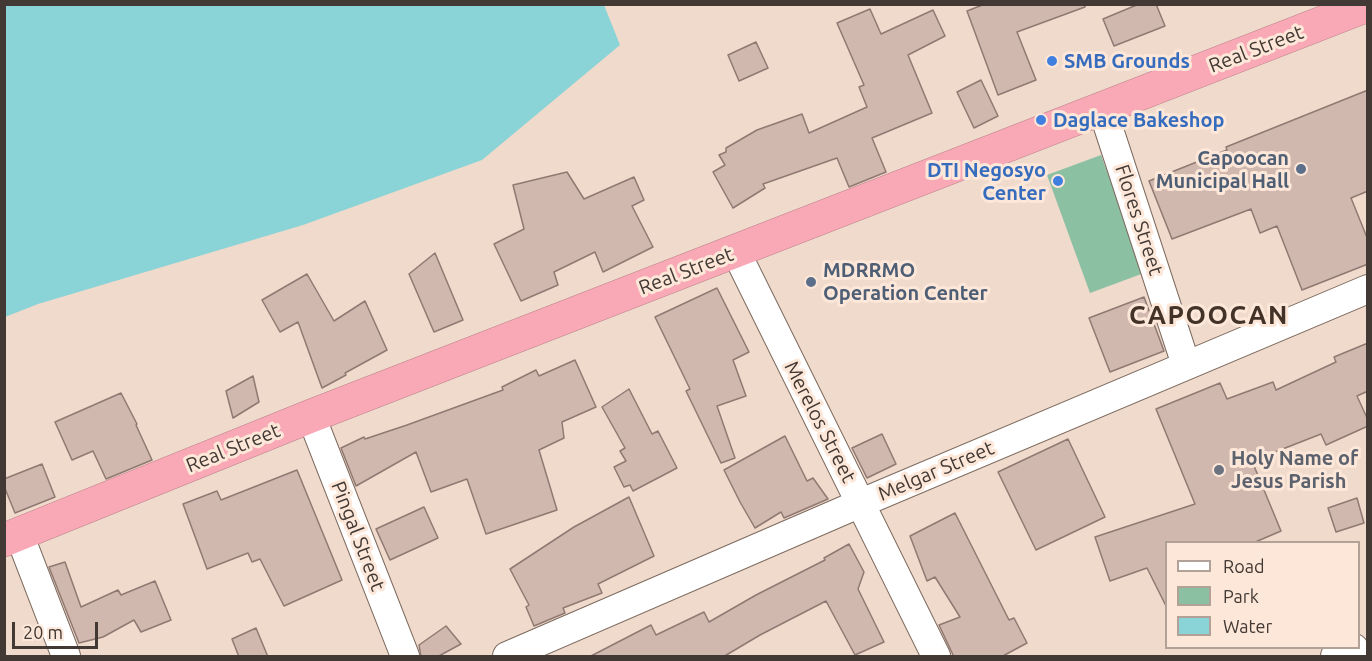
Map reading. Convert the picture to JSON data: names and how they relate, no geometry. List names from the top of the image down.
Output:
{
  "streets": {
    "highway": ["Real Street"],
    "street": [
      "Flores Street",
      "Merelos Street",
      "Melgar Street",
      "Pingal Street"
    ]
  },
  "crossings": [
    ["Real Street", "Flores Street"],
    ["Real Street", "Merelos Street"],
    ["Real Street", "Pingal Street"],
    ["Flores Street", "Melgar Street"],
    ["Merelos Street", "Melgar Street"]
  ],
  "districts": ["CAPOOCAN"],
  "places": [
    "SMB Grounds",
    "Daglace Bakeshop",
    "Capoocan Municipal Hall",
    "DTI Negosyo Center",
    "MDRRMO Operation Center",
    "Holy Name of Jesus Parish"
  ],
  "legend": ["Road", "Park", "Water"],
  "scale_bar": "20 m"
}
